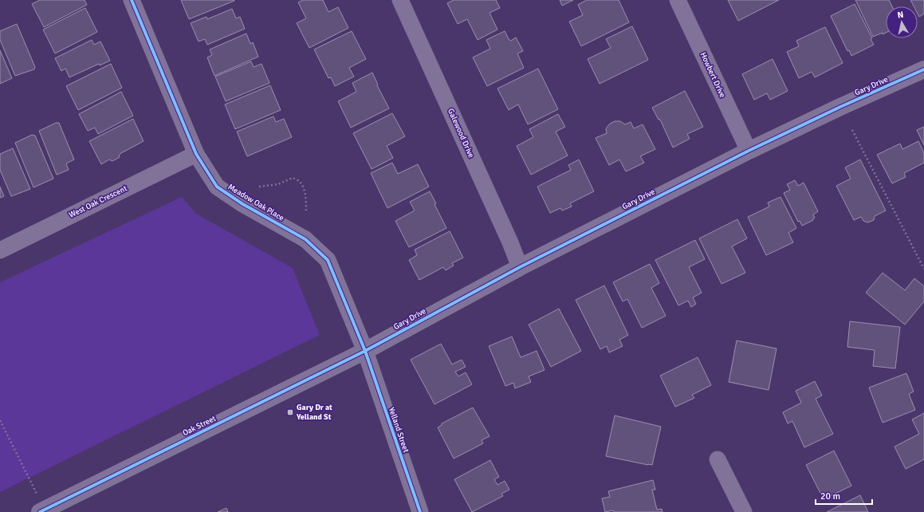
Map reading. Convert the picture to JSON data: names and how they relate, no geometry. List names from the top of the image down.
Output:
{
  "streets": {
    "street": [
      "Howbert Drive",
      "Gary Drive",
      "Galewood Drive",
      "West Oak Crescent",
      "Meadow Oak Place",
      "Oak Street",
      "Yelland Street"
    ]
  },
  "crossings": [
    ["Howbert Drive", "Gary Drive"],
    ["Gary Drive", "Galewood Drive"],
    ["Gary Drive", "Meadow Oak Place"],
    ["Gary Drive", "Oak Street"],
    ["Gary Drive", "Yelland Street"],
    ["West Oak Crescent", "Meadow Oak Place"],
    ["Meadow Oak Place", "Oak Street"],
    ["Meadow Oak Place", "Yelland Street"],
    ["Oak Street", "Yelland Street"]
  ],
  "places": {
    "transit": ["Gary Dr at Yelland St"]
  },
  "scale_bar": "20 m",
  "north": "top"
}
